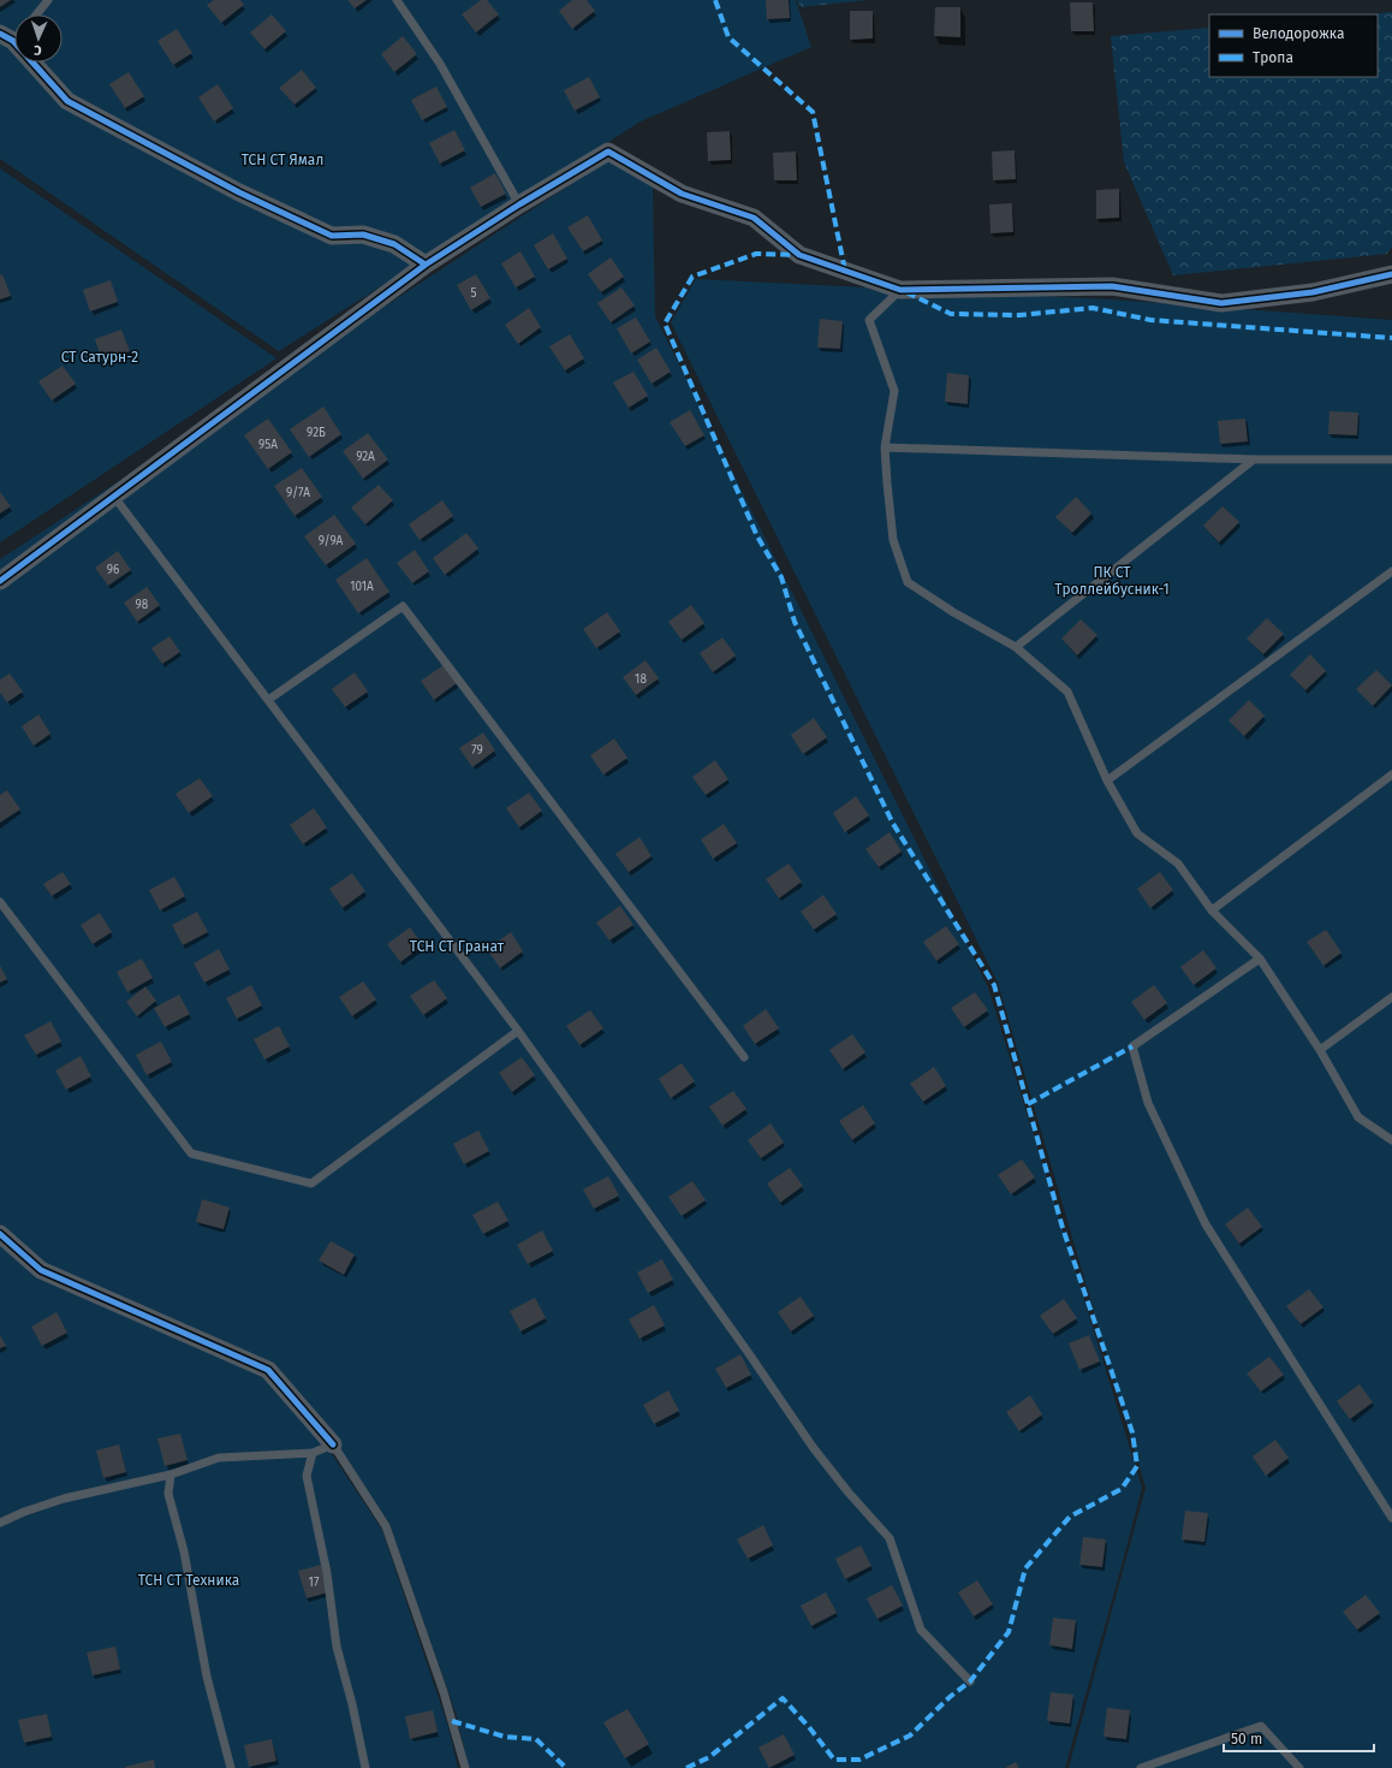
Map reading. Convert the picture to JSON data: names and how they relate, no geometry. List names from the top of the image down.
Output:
{
  "parks": [
    "ТСН СТ Ямал",
    "СТ Сатурн-2",
    "ПК СТ Троллейбусник-1",
    "ТСН СТ Гранат",
    "ТСН СТ Техника"
  ],
  "house_numbers": [
    "5",
    "92Б",
    "95А",
    "92А",
    "9/7А",
    "9/9А",
    "96",
    "101А",
    "98",
    "18",
    "79",
    "17"
  ],
  "legend": ["Велодорожка", "Тропа"],
  "scale_bar": "50 m",
  "north": "bottom"
}
